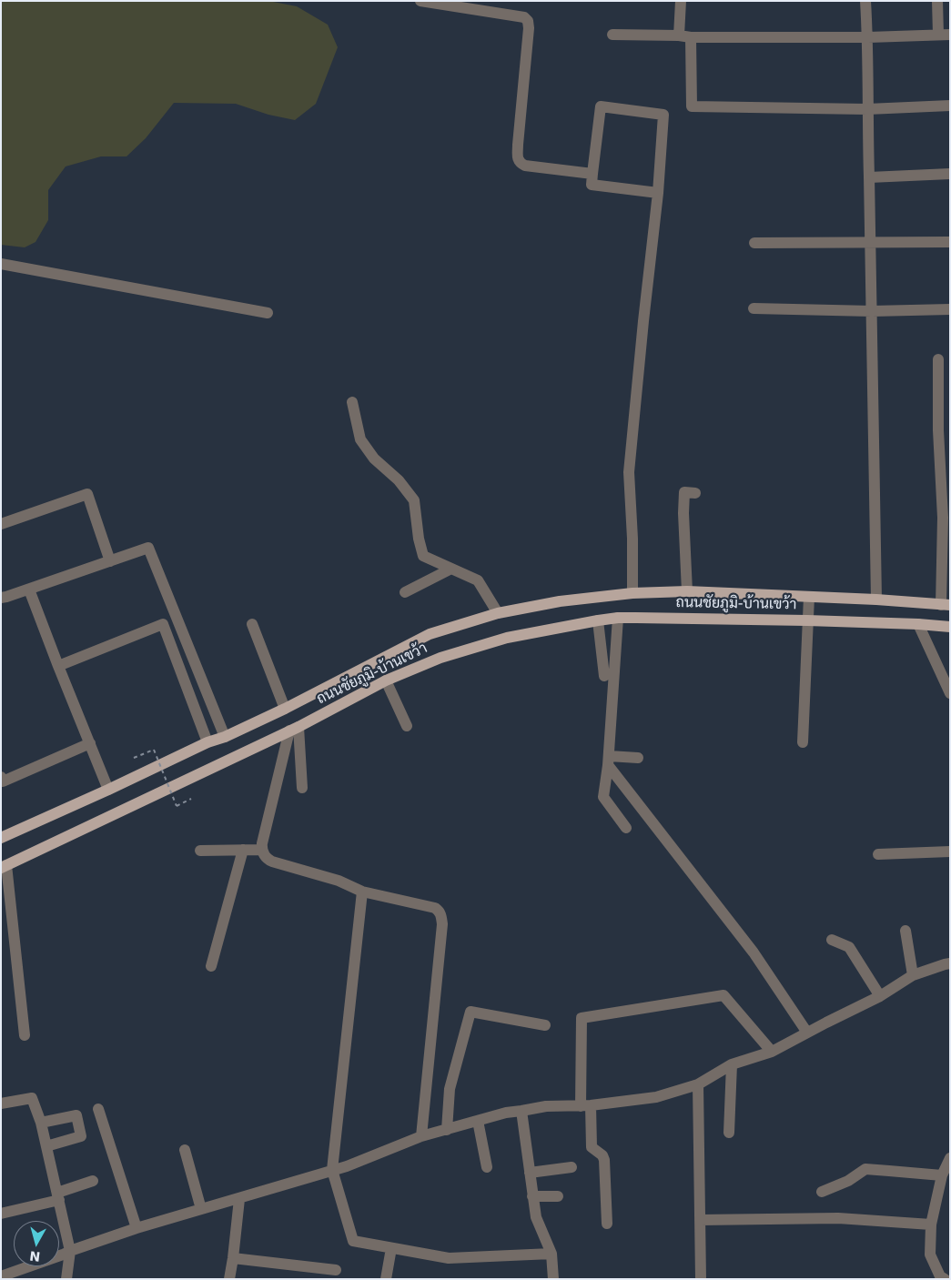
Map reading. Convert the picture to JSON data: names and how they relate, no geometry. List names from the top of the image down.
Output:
{
  "streets": {
    "main road": ["ถนนชัยภูมิ-บ้านเขว้า"]
  },
  "north": "bottom"
}
